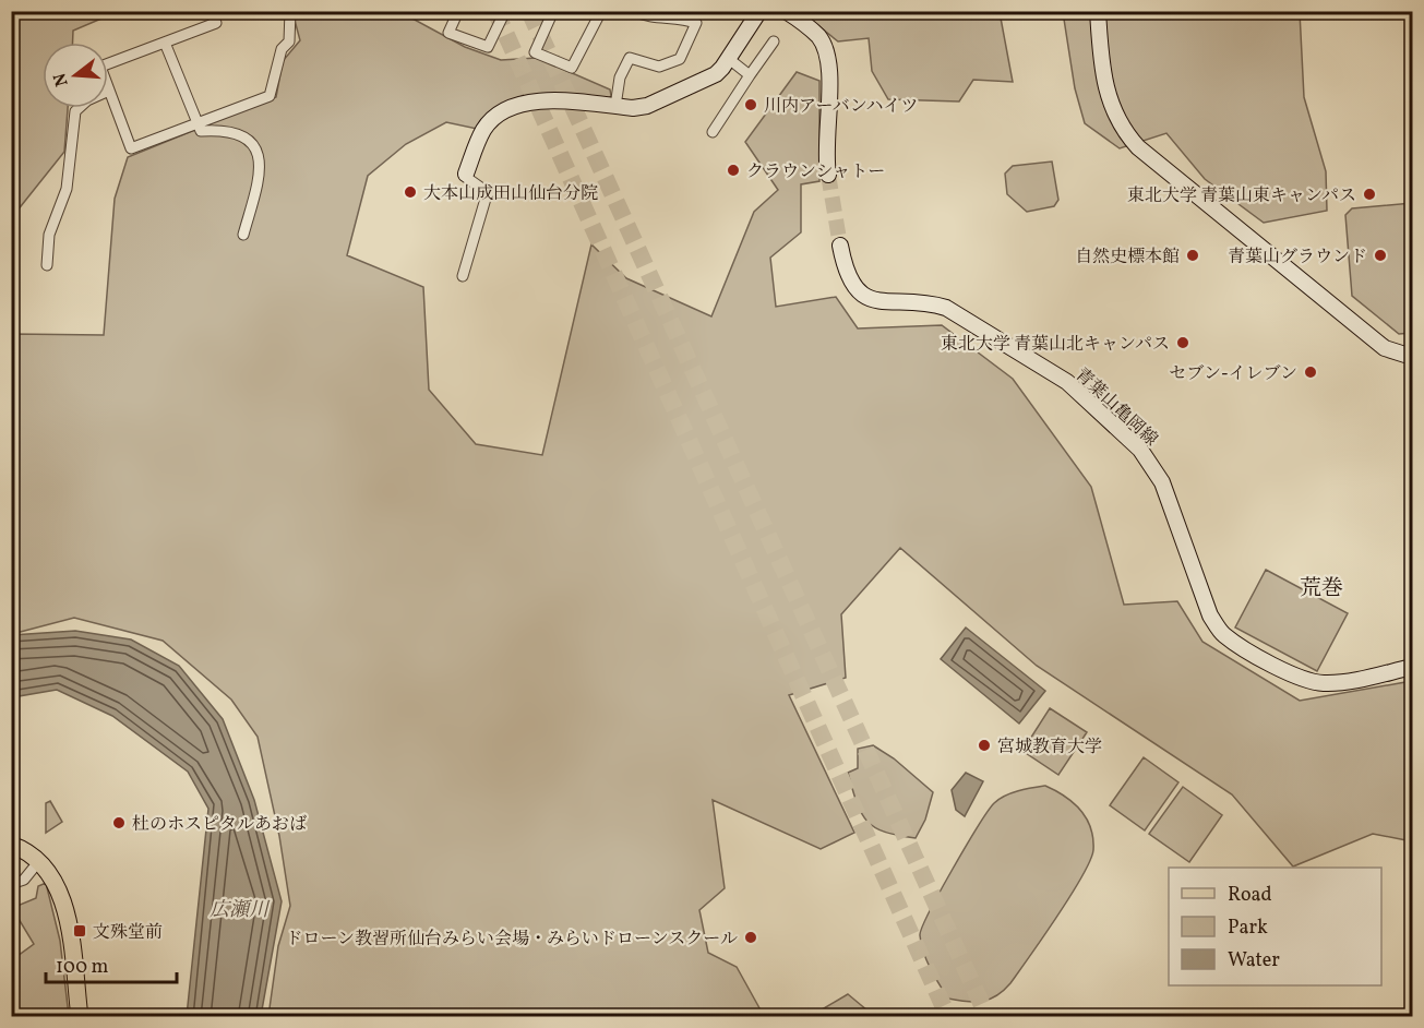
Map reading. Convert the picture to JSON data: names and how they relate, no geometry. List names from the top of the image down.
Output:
{
  "streets": {
    "street": ["青葉山亀岡線"]
  },
  "districts": ["荒巻"],
  "water": ["広瀬川"],
  "places": {
    "other": [
      "川内アーバンハイツ",
      "クラウンシャトー",
      "大本山成田山仙台分院",
      "東北大学 青葉山東キャンパス",
      "自然史標本館",
      "青葉山グラウンド",
      "東北大学 青葉山北キャンパス",
      "セブン-イレブン",
      "宮城教育大学",
      "杜のホスピタルあおば",
      "ドローン教習所仙台みらい会場・みらいドローンスクール"
    ],
    "transit": ["文殊堂前"]
  },
  "legend": ["Road", "Park", "Water"],
  "scale_bar": "100 m",
  "north": "left"
}
